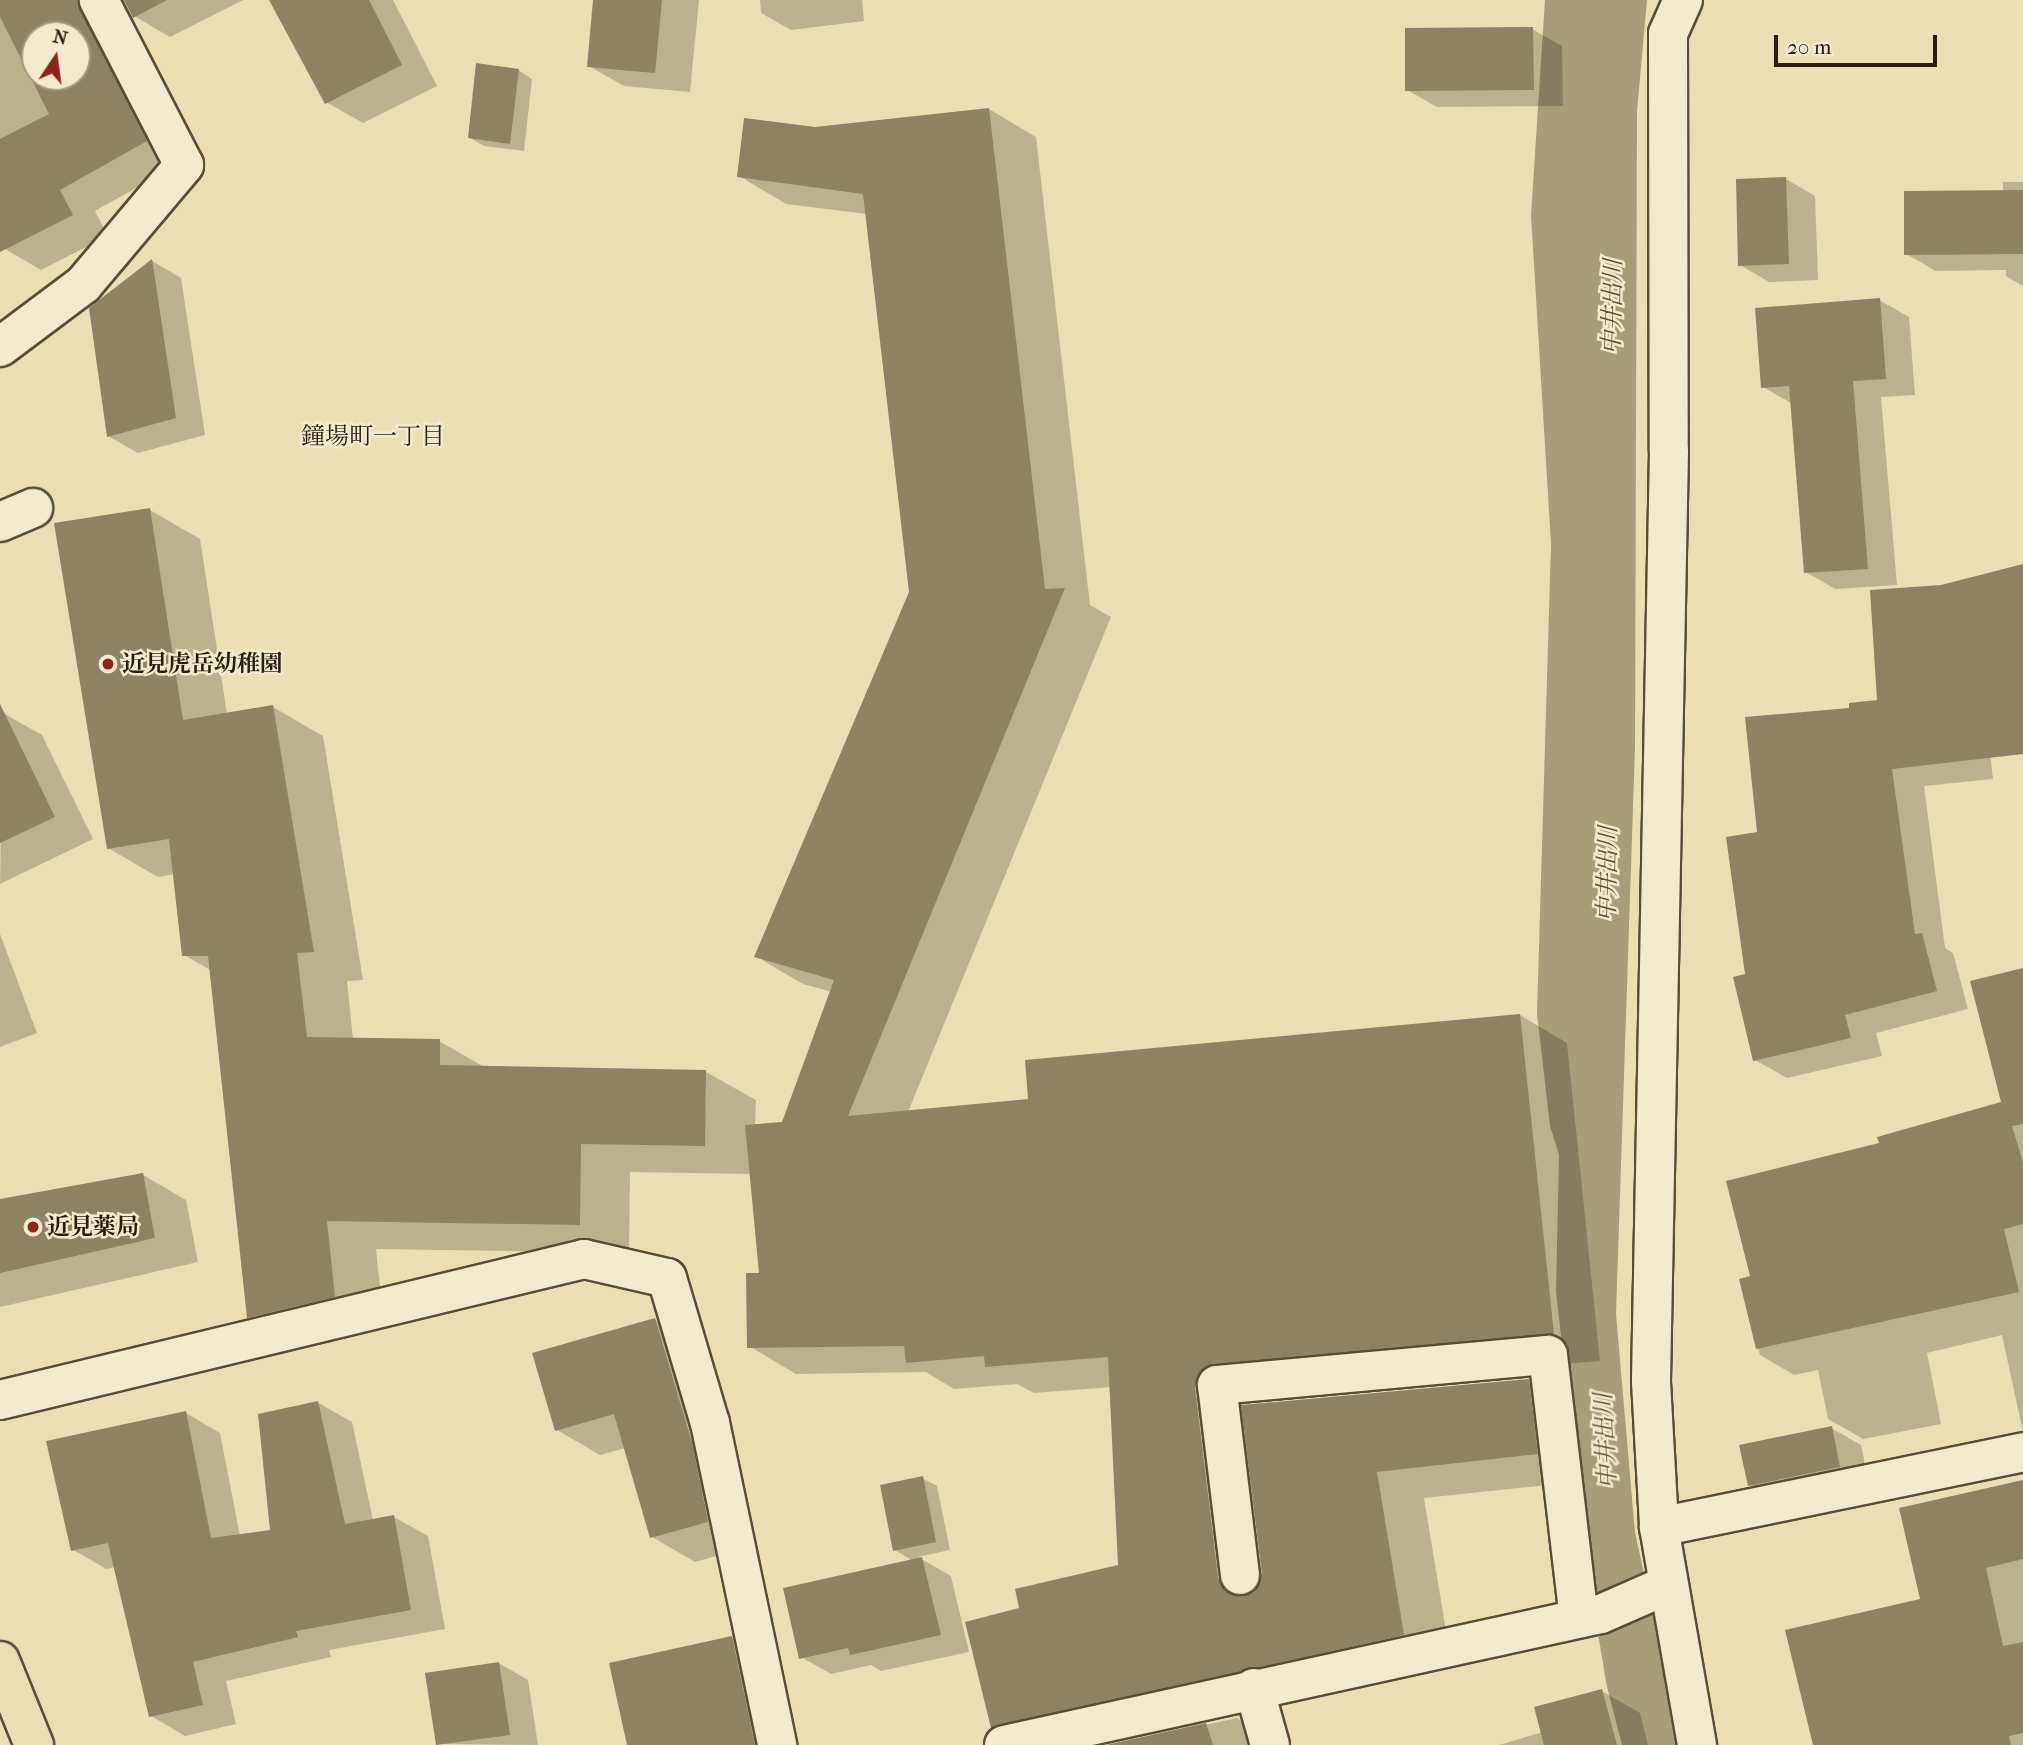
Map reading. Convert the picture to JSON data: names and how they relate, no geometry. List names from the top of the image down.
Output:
{
  "districts": ["鐘場町一丁目"],
  "water": ["中井出川"],
  "places": ["近見虎岳幼稚園", "近見薬局"],
  "scale_bar": "20 m",
  "north": "top"
}
